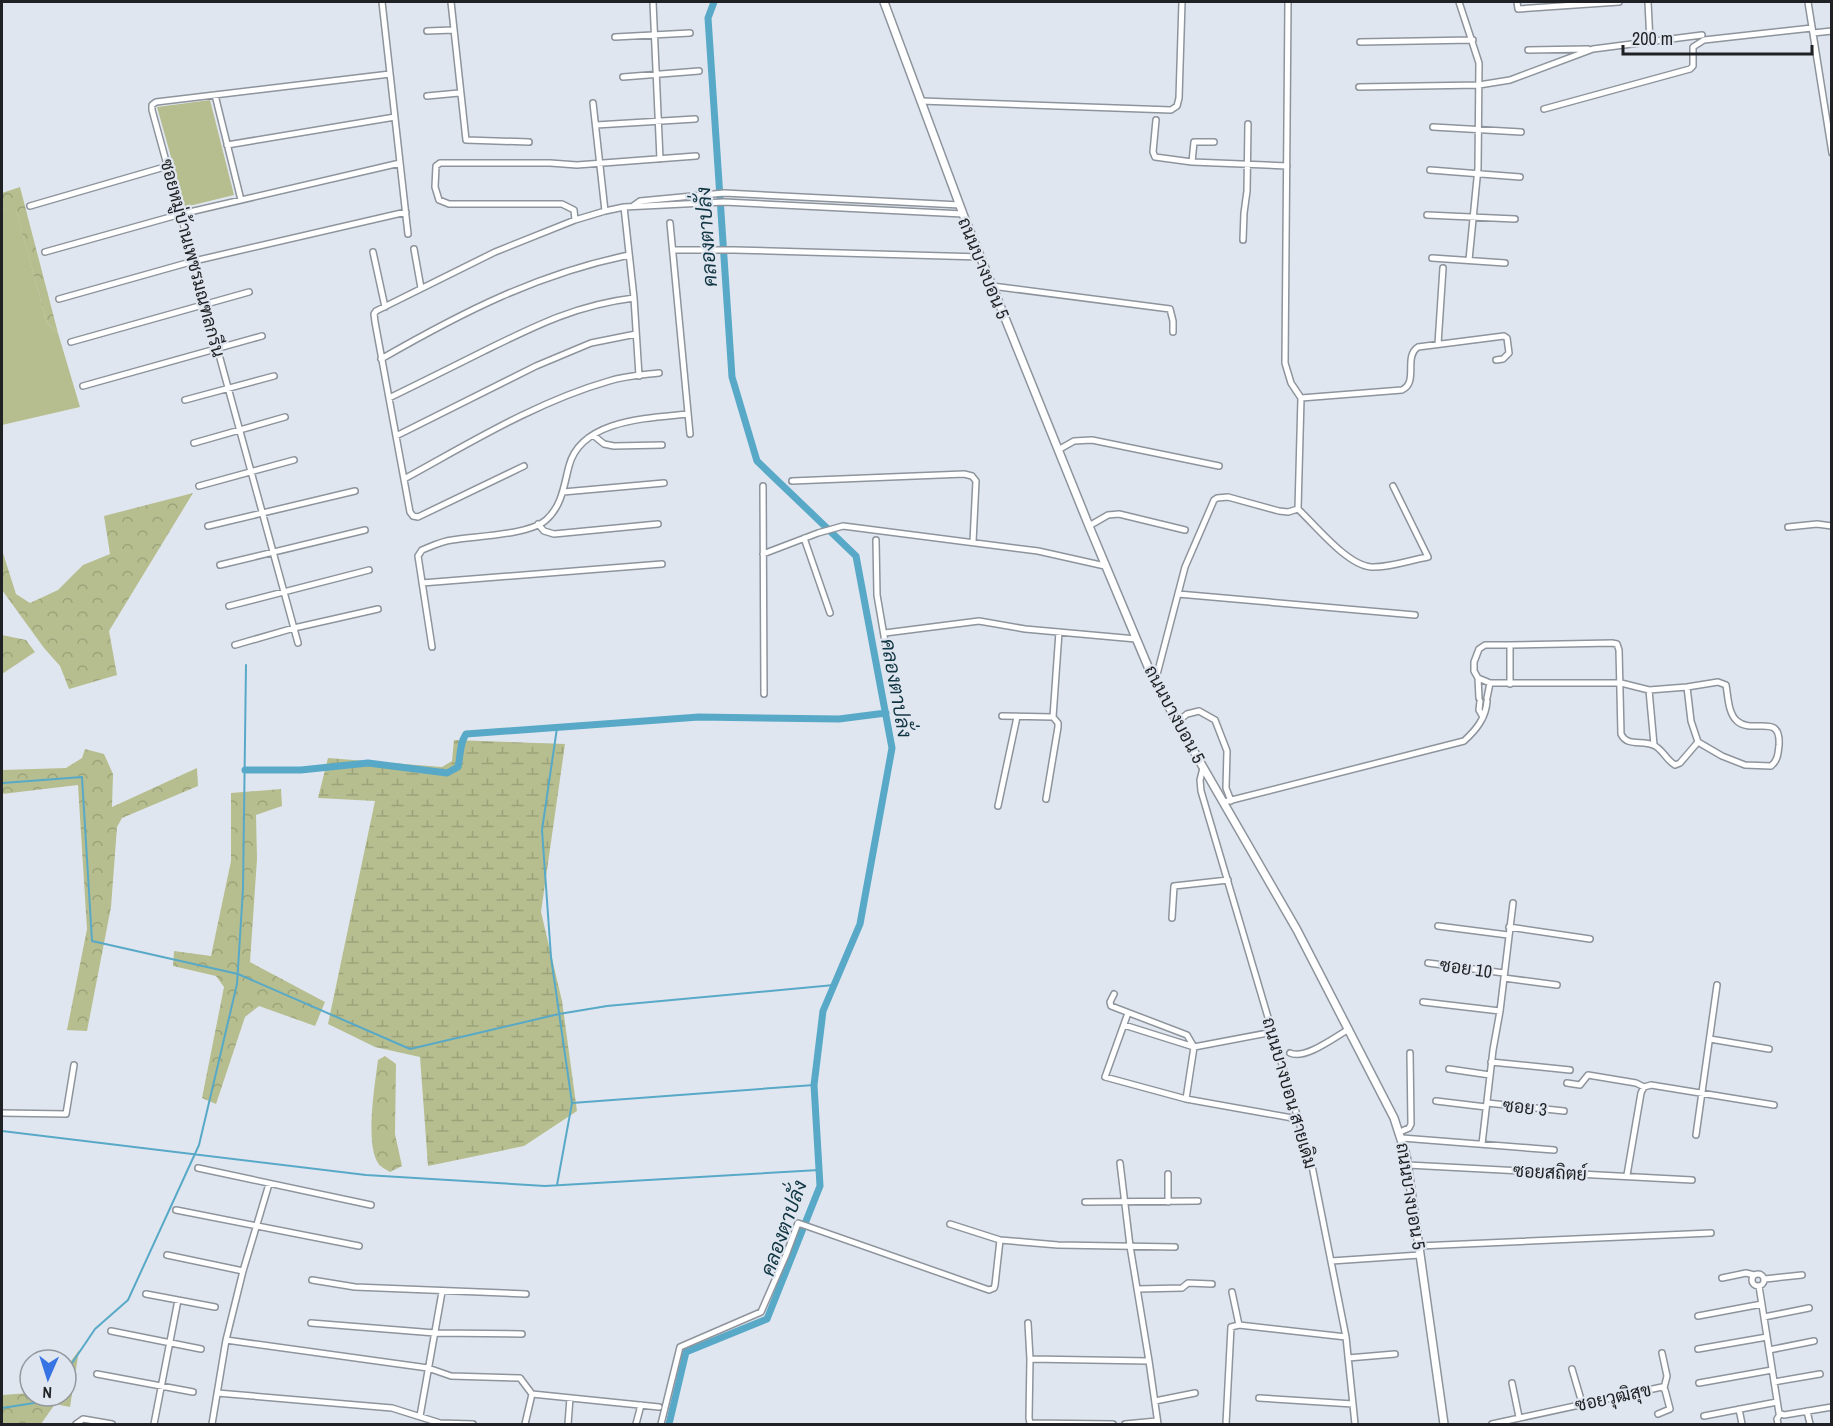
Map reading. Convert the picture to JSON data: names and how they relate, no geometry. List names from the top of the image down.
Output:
{
  "streets": {
    "main road": ["ถนนบางบอน 5"],
    "street": [
      "ซอยหมู่บ้านเพชรมณฑลกรีน",
      "ซอย 10",
      "ถนนบางบอน สายเดิม",
      "ซอย 3",
      "ซอยสถิตย์",
      "ซอยวุฒิสุข"
    ]
  },
  "crossings": [
    ["ถนนบางบอน 5", "ถนนบางบอน สายเดิม"],
    ["ถนนบางบอน 5", "ซอยสถิตย์"]
  ],
  "water": ["คลองตาปลั่ง"],
  "scale_bar": "200 m",
  "north": "bottom"
}
